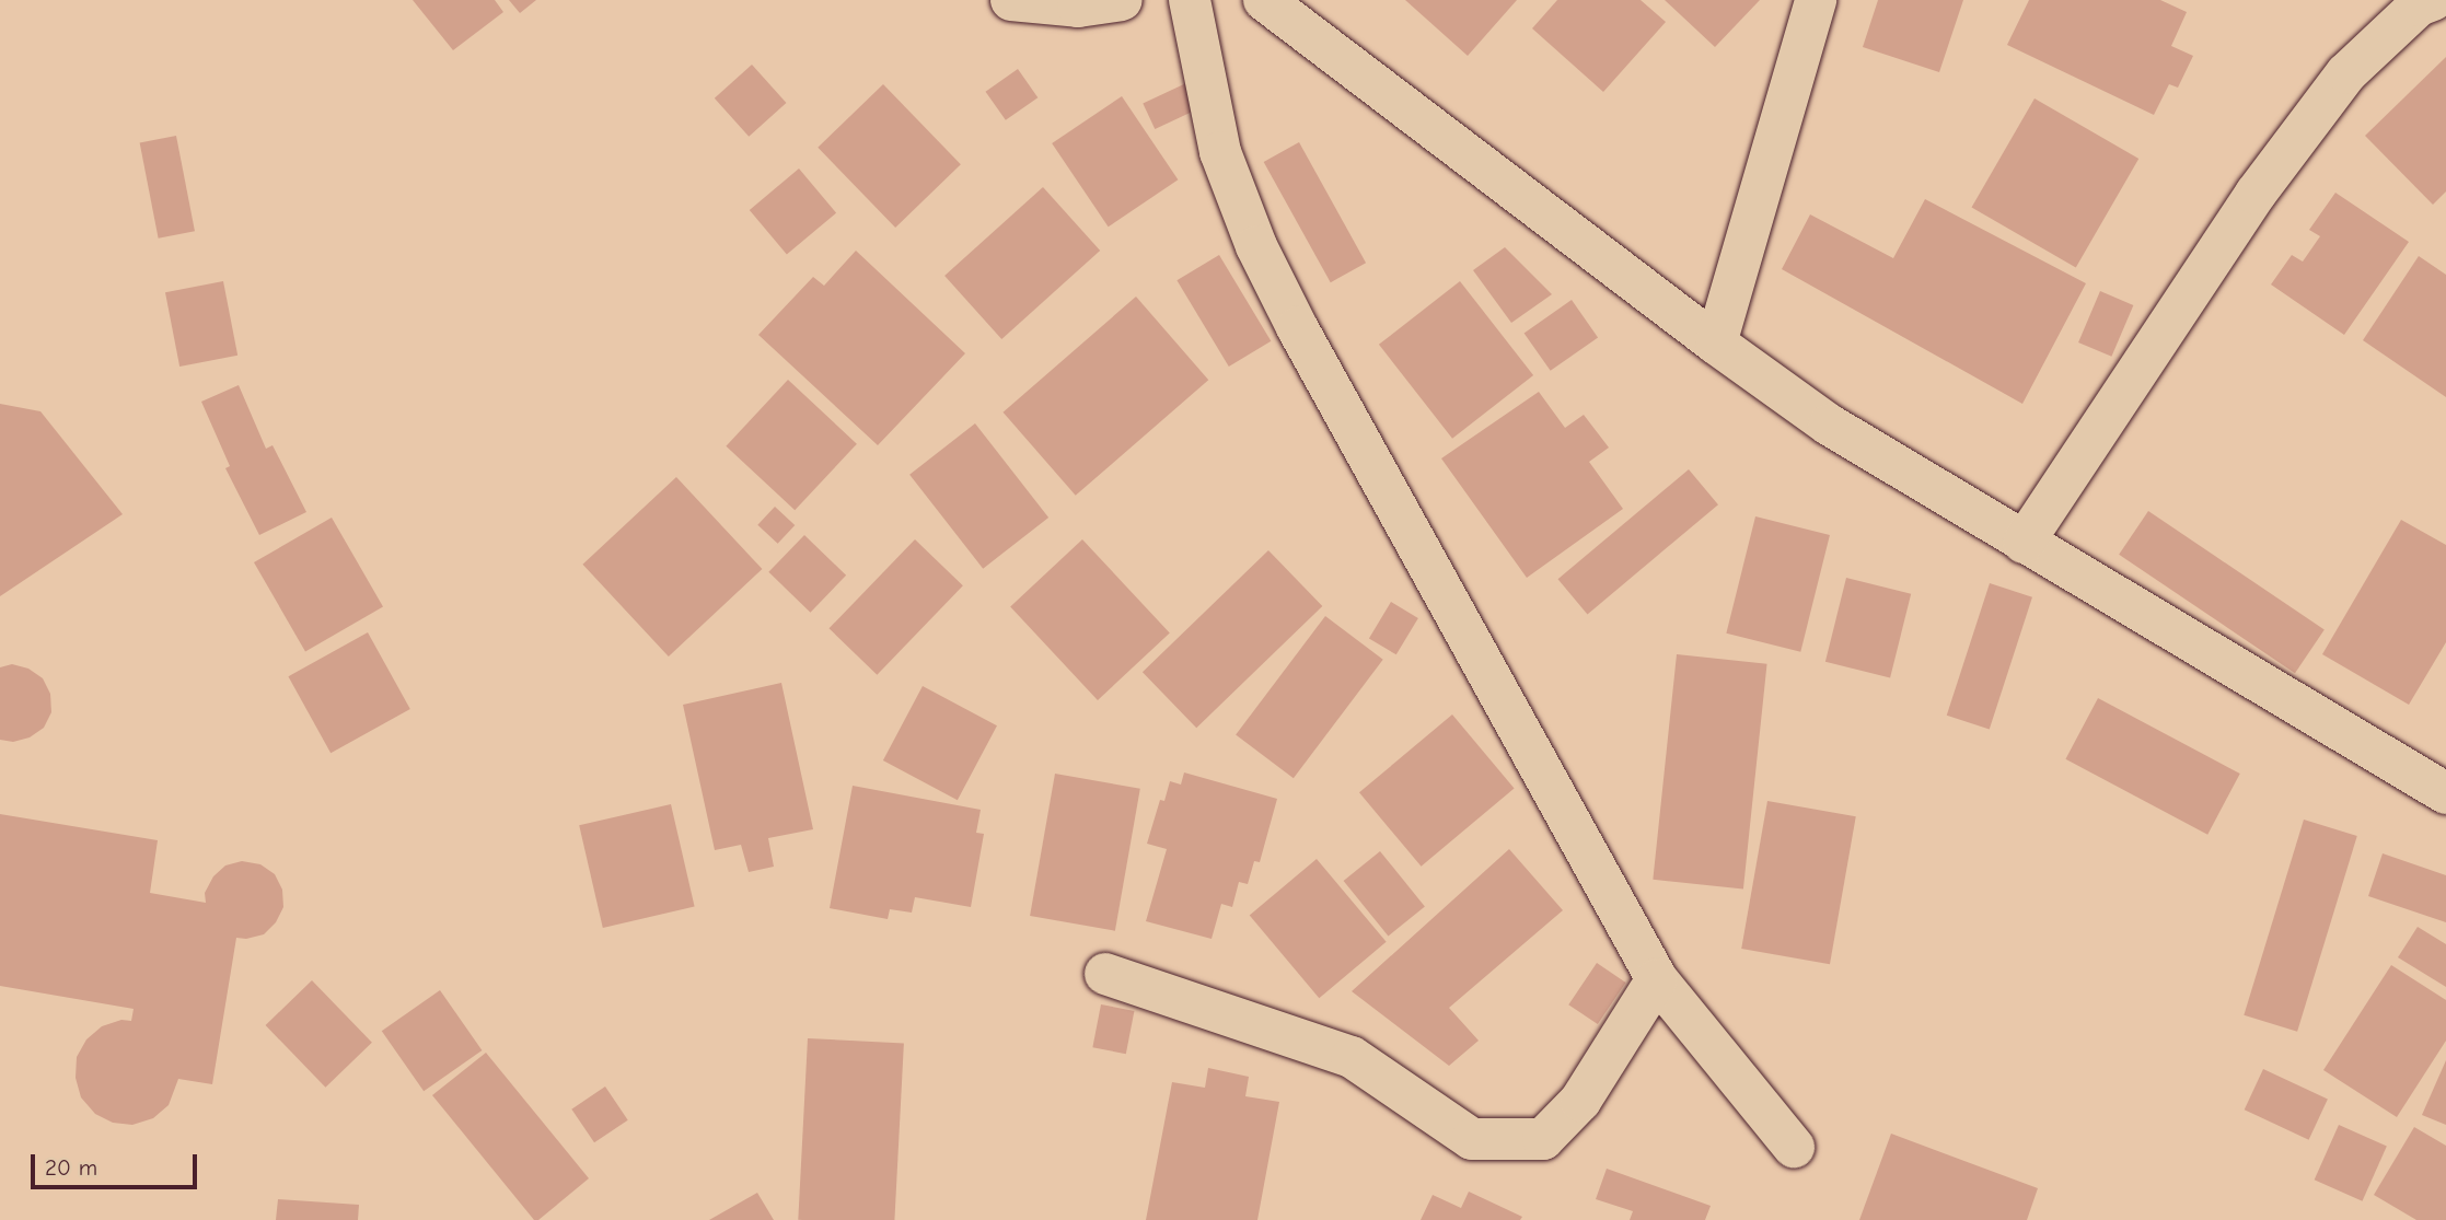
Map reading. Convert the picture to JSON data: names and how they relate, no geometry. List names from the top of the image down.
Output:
{
  "scale_bar": "20 m"
}
